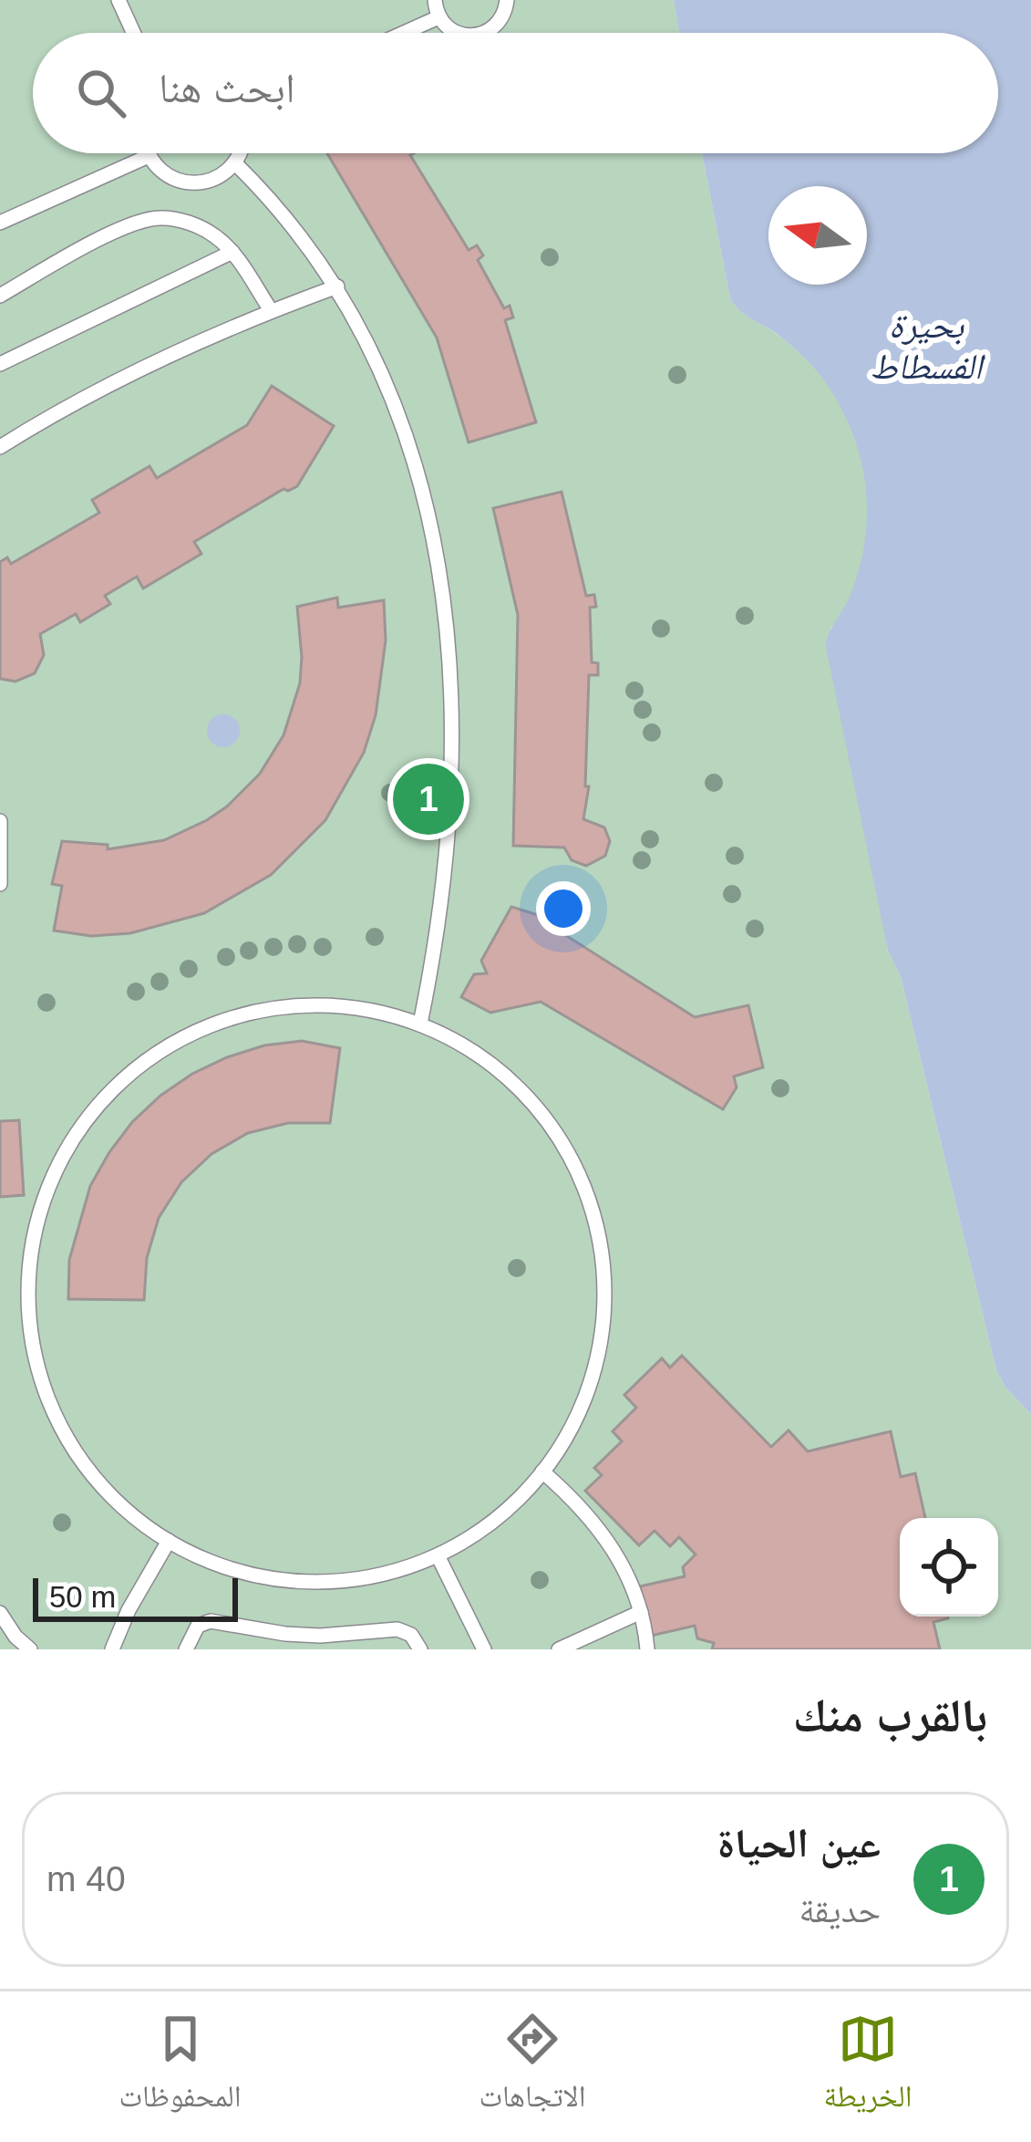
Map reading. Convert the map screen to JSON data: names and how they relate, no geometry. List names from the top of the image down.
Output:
{
  "water": ["بحيرة الفسطاط"],
  "scale_bar": "50 m",
  "north": "left",
  "page": {
    "search": "ابحث هنا",
    "pins": "1",
    "scale": "50 m",
    "heading": "بالقرب منك",
    "list": [
      {
        "mark": "1",
        "name": "عين الحياة",
        "note": "حديقة",
        "value": "40 m"
      }
    ],
    "nav": ["الخريطة", "الاتجاهات", "المحفوظات"]
  }
}
